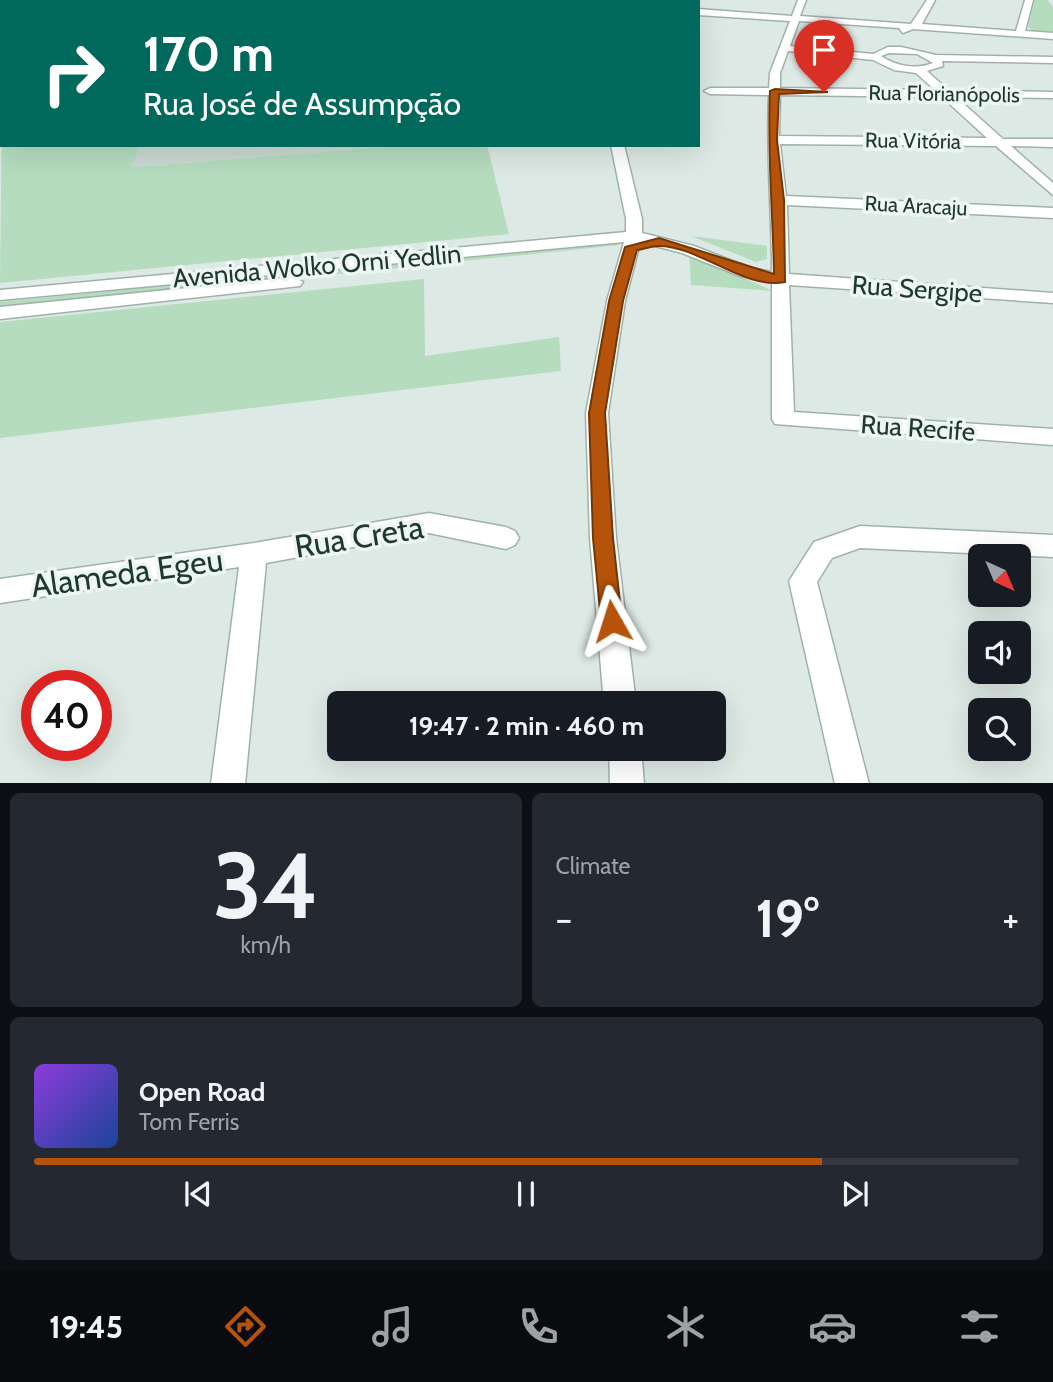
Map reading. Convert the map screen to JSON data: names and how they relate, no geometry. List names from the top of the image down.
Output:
{
  "streets": {
    "street": [
      "Rua Florianópolis",
      "Rua Vitória",
      "Rua Aracaju",
      "Avenida Wolko Orni Yedlin",
      "Rua Sergipe",
      "Rua Recife",
      "Rua Creta",
      "Alameda Egeu"
    ]
  },
  "crossings": [
    ["Avenida Wolko Orni Yedlin", "Rua Sergipe"],
    ["Rua Sergipe", "Rua Recife"],
    ["Rua Creta", "Alameda Egeu"]
  ],
  "north": "bottom right",
  "page": {
    "turn": ["170 m", "Rua José de Assumpção"],
    "limit": "40",
    "trip": "19:47 · 2 min · 460 m",
    "tile": [
      ["34", "km/h"],
      "Climate"
    ],
    "heat": ["−", "19°", "+"],
    "song": ["Open Road", "Tom Ferris"],
    "tabs": "19:45"
  }
}
